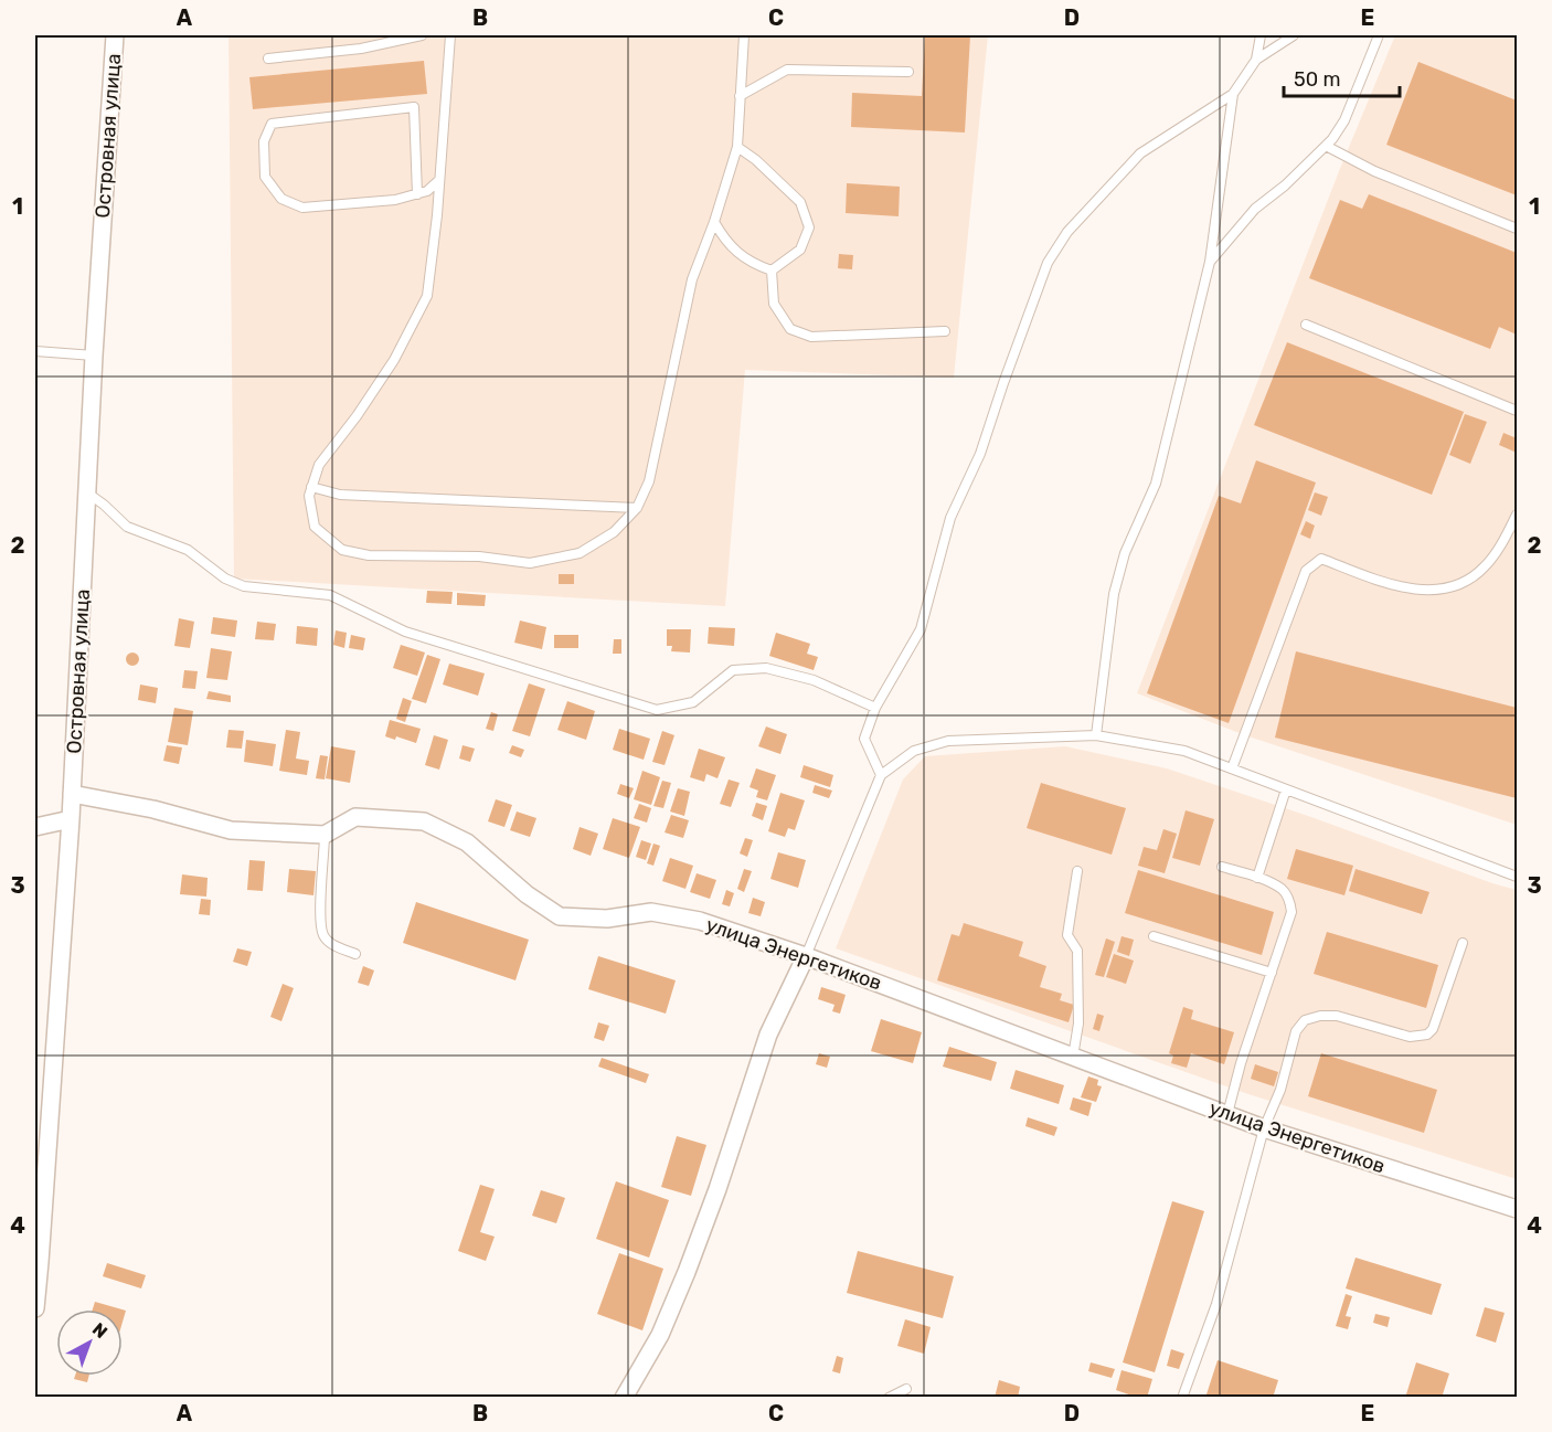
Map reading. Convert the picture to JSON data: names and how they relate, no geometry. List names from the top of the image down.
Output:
{
  "streets": {
    "street": ["Островная улица", "улица Энергетиков"]
  },
  "scale_bar": "50 m",
  "north": "top right",
  "grid": {
    "columns": [
      "A",
      "B",
      "C",
      "D",
      "E"
    ],
    "rows": [
      "1",
      "2",
      "3",
      "4"
    ]
  }
}
